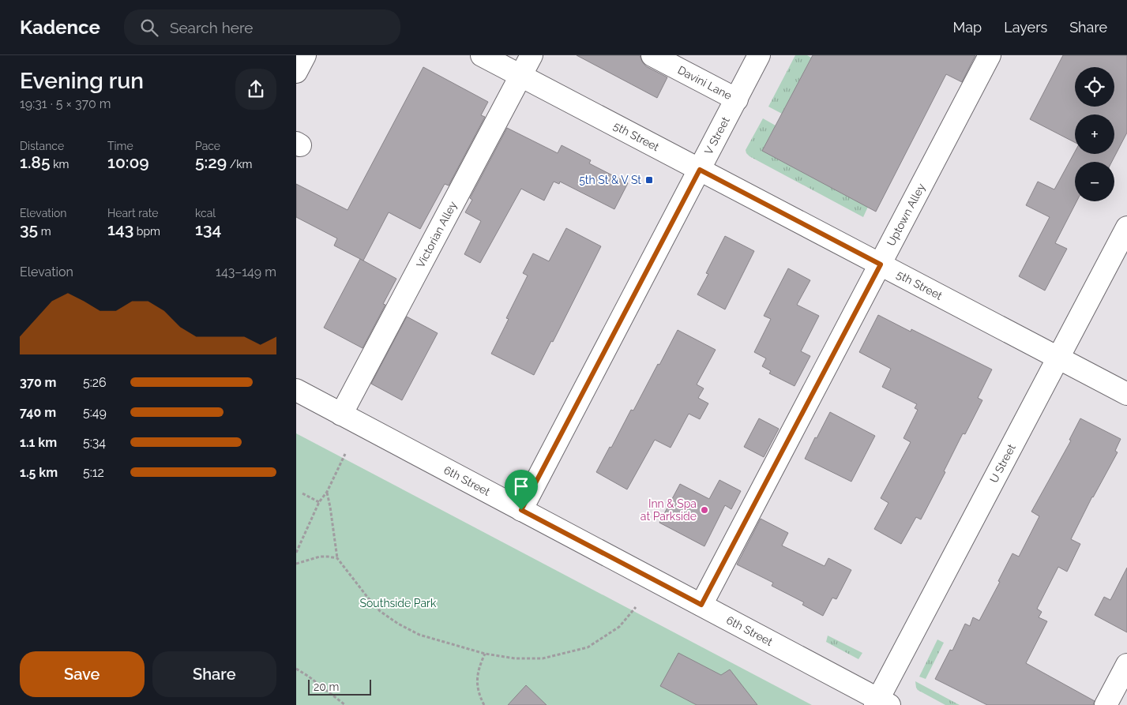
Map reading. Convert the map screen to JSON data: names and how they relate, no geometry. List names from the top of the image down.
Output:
{
  "streets": {
    "street": [
      "Davini Lane",
      "V Street",
      "5th Street",
      "Uptown Alley",
      "Victorian Alley",
      "U Street",
      "6th Street"
    ]
  },
  "crossings": [
    ["Davini Lane", "V Street"],
    ["V Street", "5th Street"],
    ["V Street", "6th Street"],
    ["5th Street", "Uptown Alley"],
    ["5th Street", "Victorian Alley"],
    ["5th Street", "U Street"],
    ["Uptown Alley", "6th Street"],
    ["Victorian Alley", "6th Street"],
    ["U Street", "6th Street"]
  ],
  "parks": ["Southside Park"],
  "places": {
    "transit": ["5th St & V St"],
    "other": ["Inn & Spa at Parkside"]
  },
  "scale_bar": "20 m",
  "page": {
    "header": "Kadence",
    "search": "Search here",
    "nav": ["Map", "Layers", "Share"],
    "heading": ["Evening run", "19:31 · 5 × 370 m"],
    "map_buttons": ["+", "−"],
    "stats": [
      ["Distance", "1.85 km"],
      ["Time", "10:09"],
      ["Pace", "5:29 /km"],
      ["Elevation", "35 m"],
      ["Heart rate", "143 bpm"],
      ["kcal", "134"]
    ],
    "chart": ["Elevation", "143–149 m"],
    "list": [
      {
        "name": "370 m",
        "note": "5:26"
      },
      {
        "name": "740 m",
        "note": "5:49"
      },
      {
        "name": "1.1 km",
        "note": "5:34"
      },
      {
        "name": "1.5 km",
        "note": "5:12"
      }
    ],
    "buttons": ["Save", "Share"],
    "scale": "20 m"
  }
}
